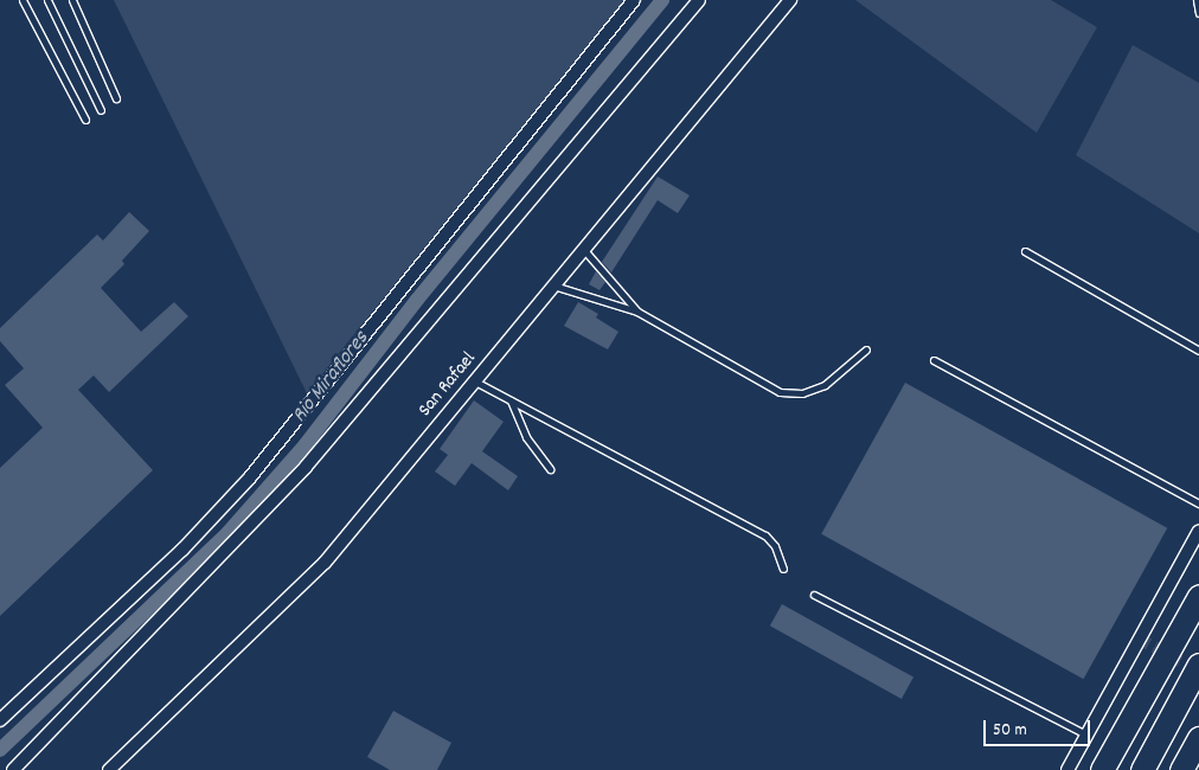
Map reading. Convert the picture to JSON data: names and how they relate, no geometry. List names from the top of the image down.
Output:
{
  "streets": {
    "street": ["San Rafael"]
  },
  "water": ["Rio Miraflores"],
  "scale_bar": "50 m"
}
